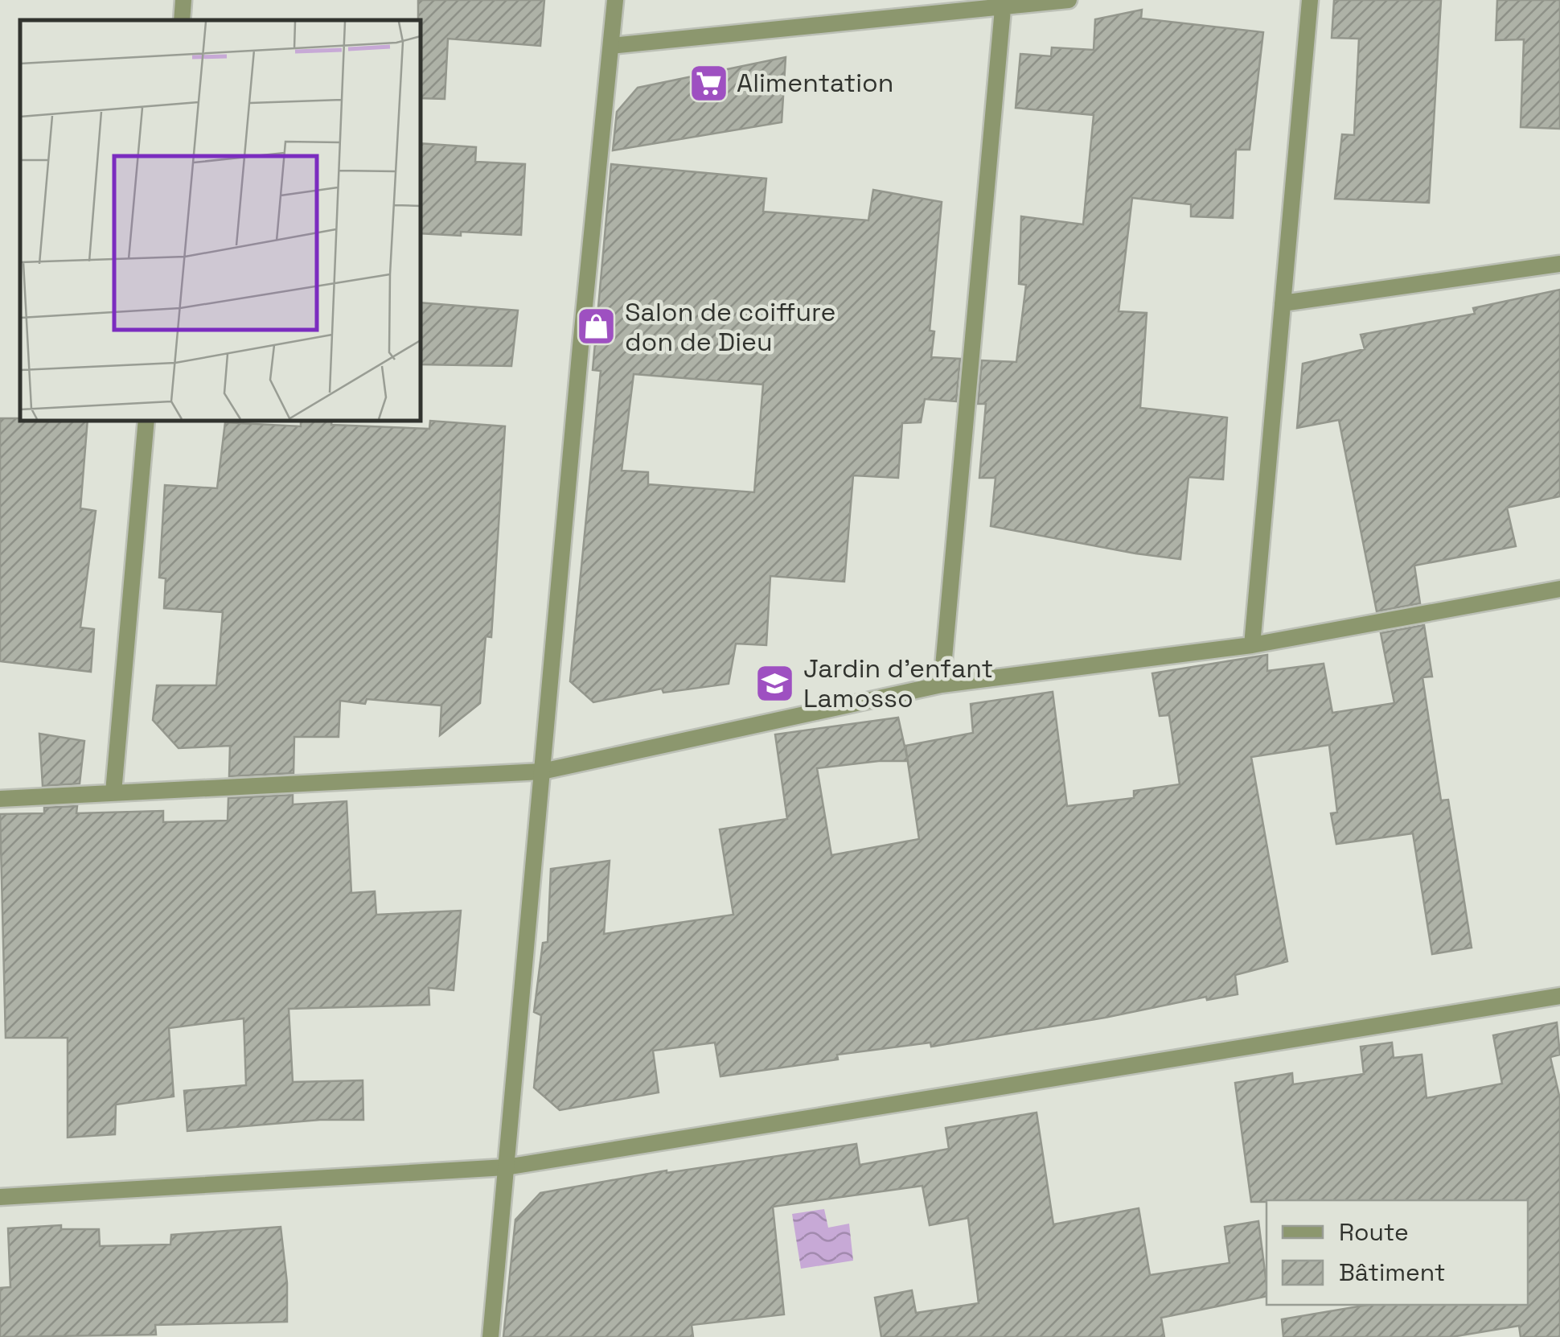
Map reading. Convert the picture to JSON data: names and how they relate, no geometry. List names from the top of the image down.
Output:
{
  "places": {
    "supermarket": ["Alimentation"],
    "shop": ["Salon de coiffure don de Dieu"],
    "school or university": ["Jardin d'enfant Lamosso"]
  },
  "legend": ["Route", "Bâtiment"]
}
